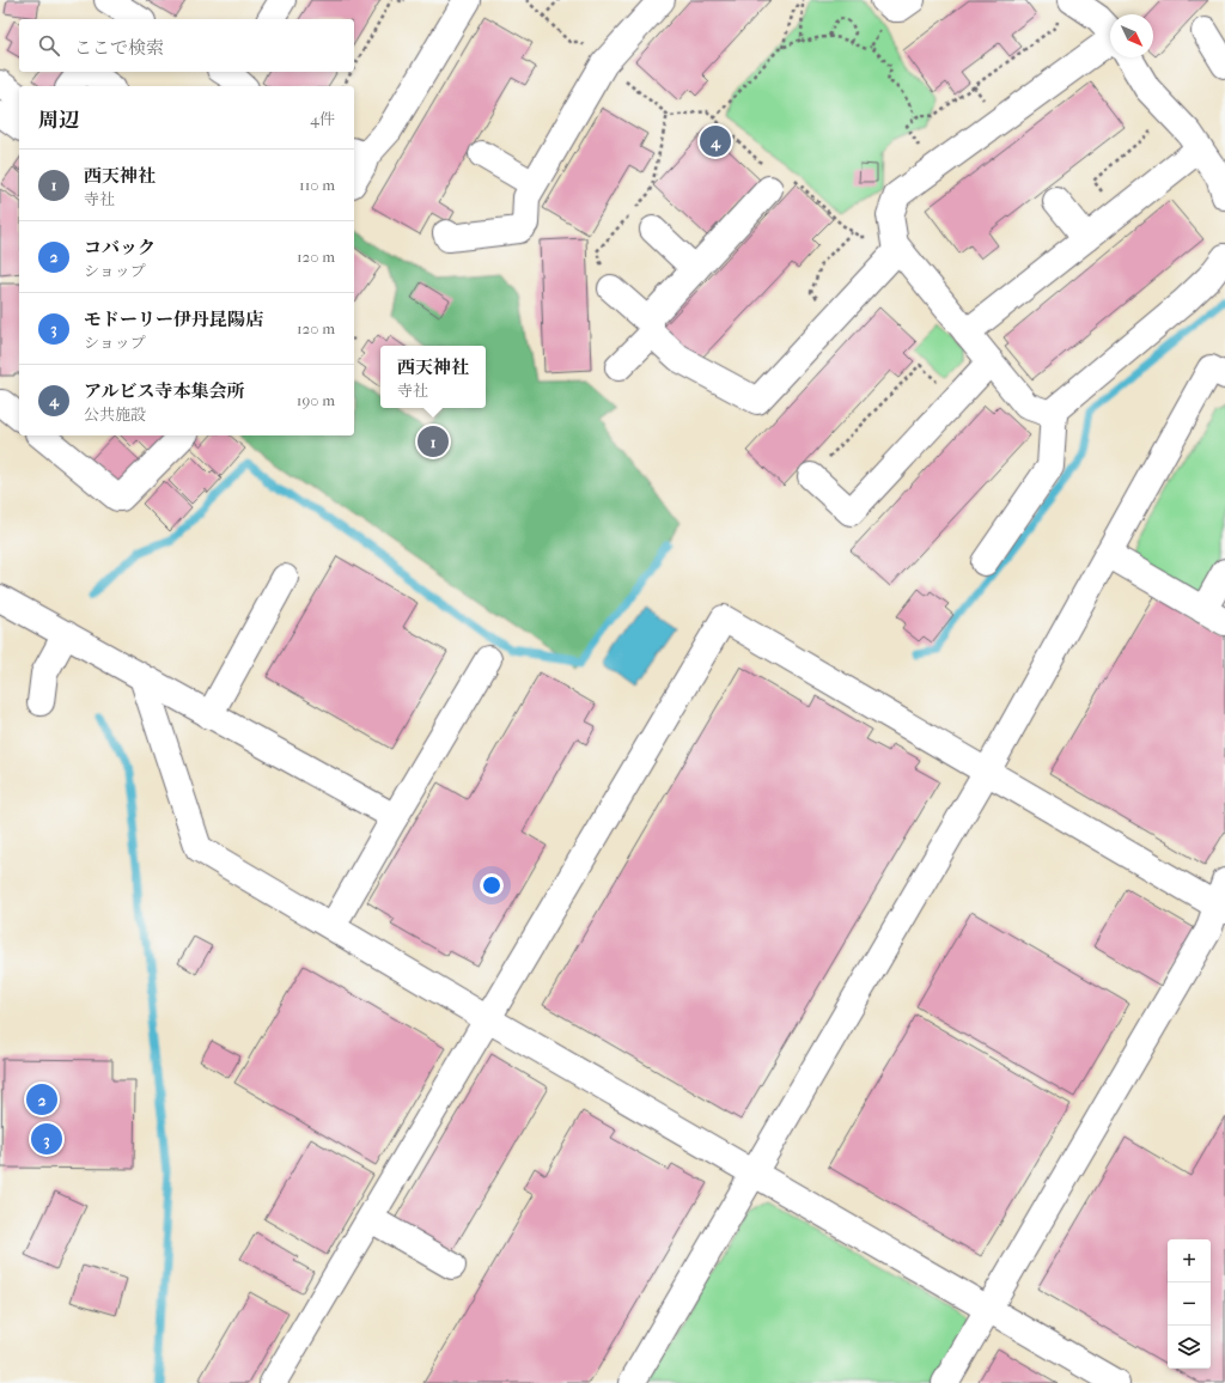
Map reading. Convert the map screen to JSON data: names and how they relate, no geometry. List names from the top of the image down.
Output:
{
  "north": "bottom right",
  "page": {
    "search": "ここで検索",
    "heading": ["周辺", "4件"],
    "pins": [
      "4",
      "1",
      "2",
      "3"
    ],
    "list": [
      {
        "mark": "1",
        "name": "西天神社",
        "note": "寺社",
        "value": "110 m"
      },
      {
        "mark": "2",
        "name": "コバック",
        "note": "ショップ",
        "value": "120 m"
      },
      {
        "mark": "3",
        "name": "モドーリー伊丹昆陽店",
        "note": "ショップ",
        "value": "120 m"
      },
      {
        "mark": "4",
        "name": "アルビス寺本集会所",
        "note": "公共施設",
        "value": "190 m"
      }
    ],
    "popup": ["西天神社", "寺社"],
    "map_buttons": ["+", "−"]
  }
}
